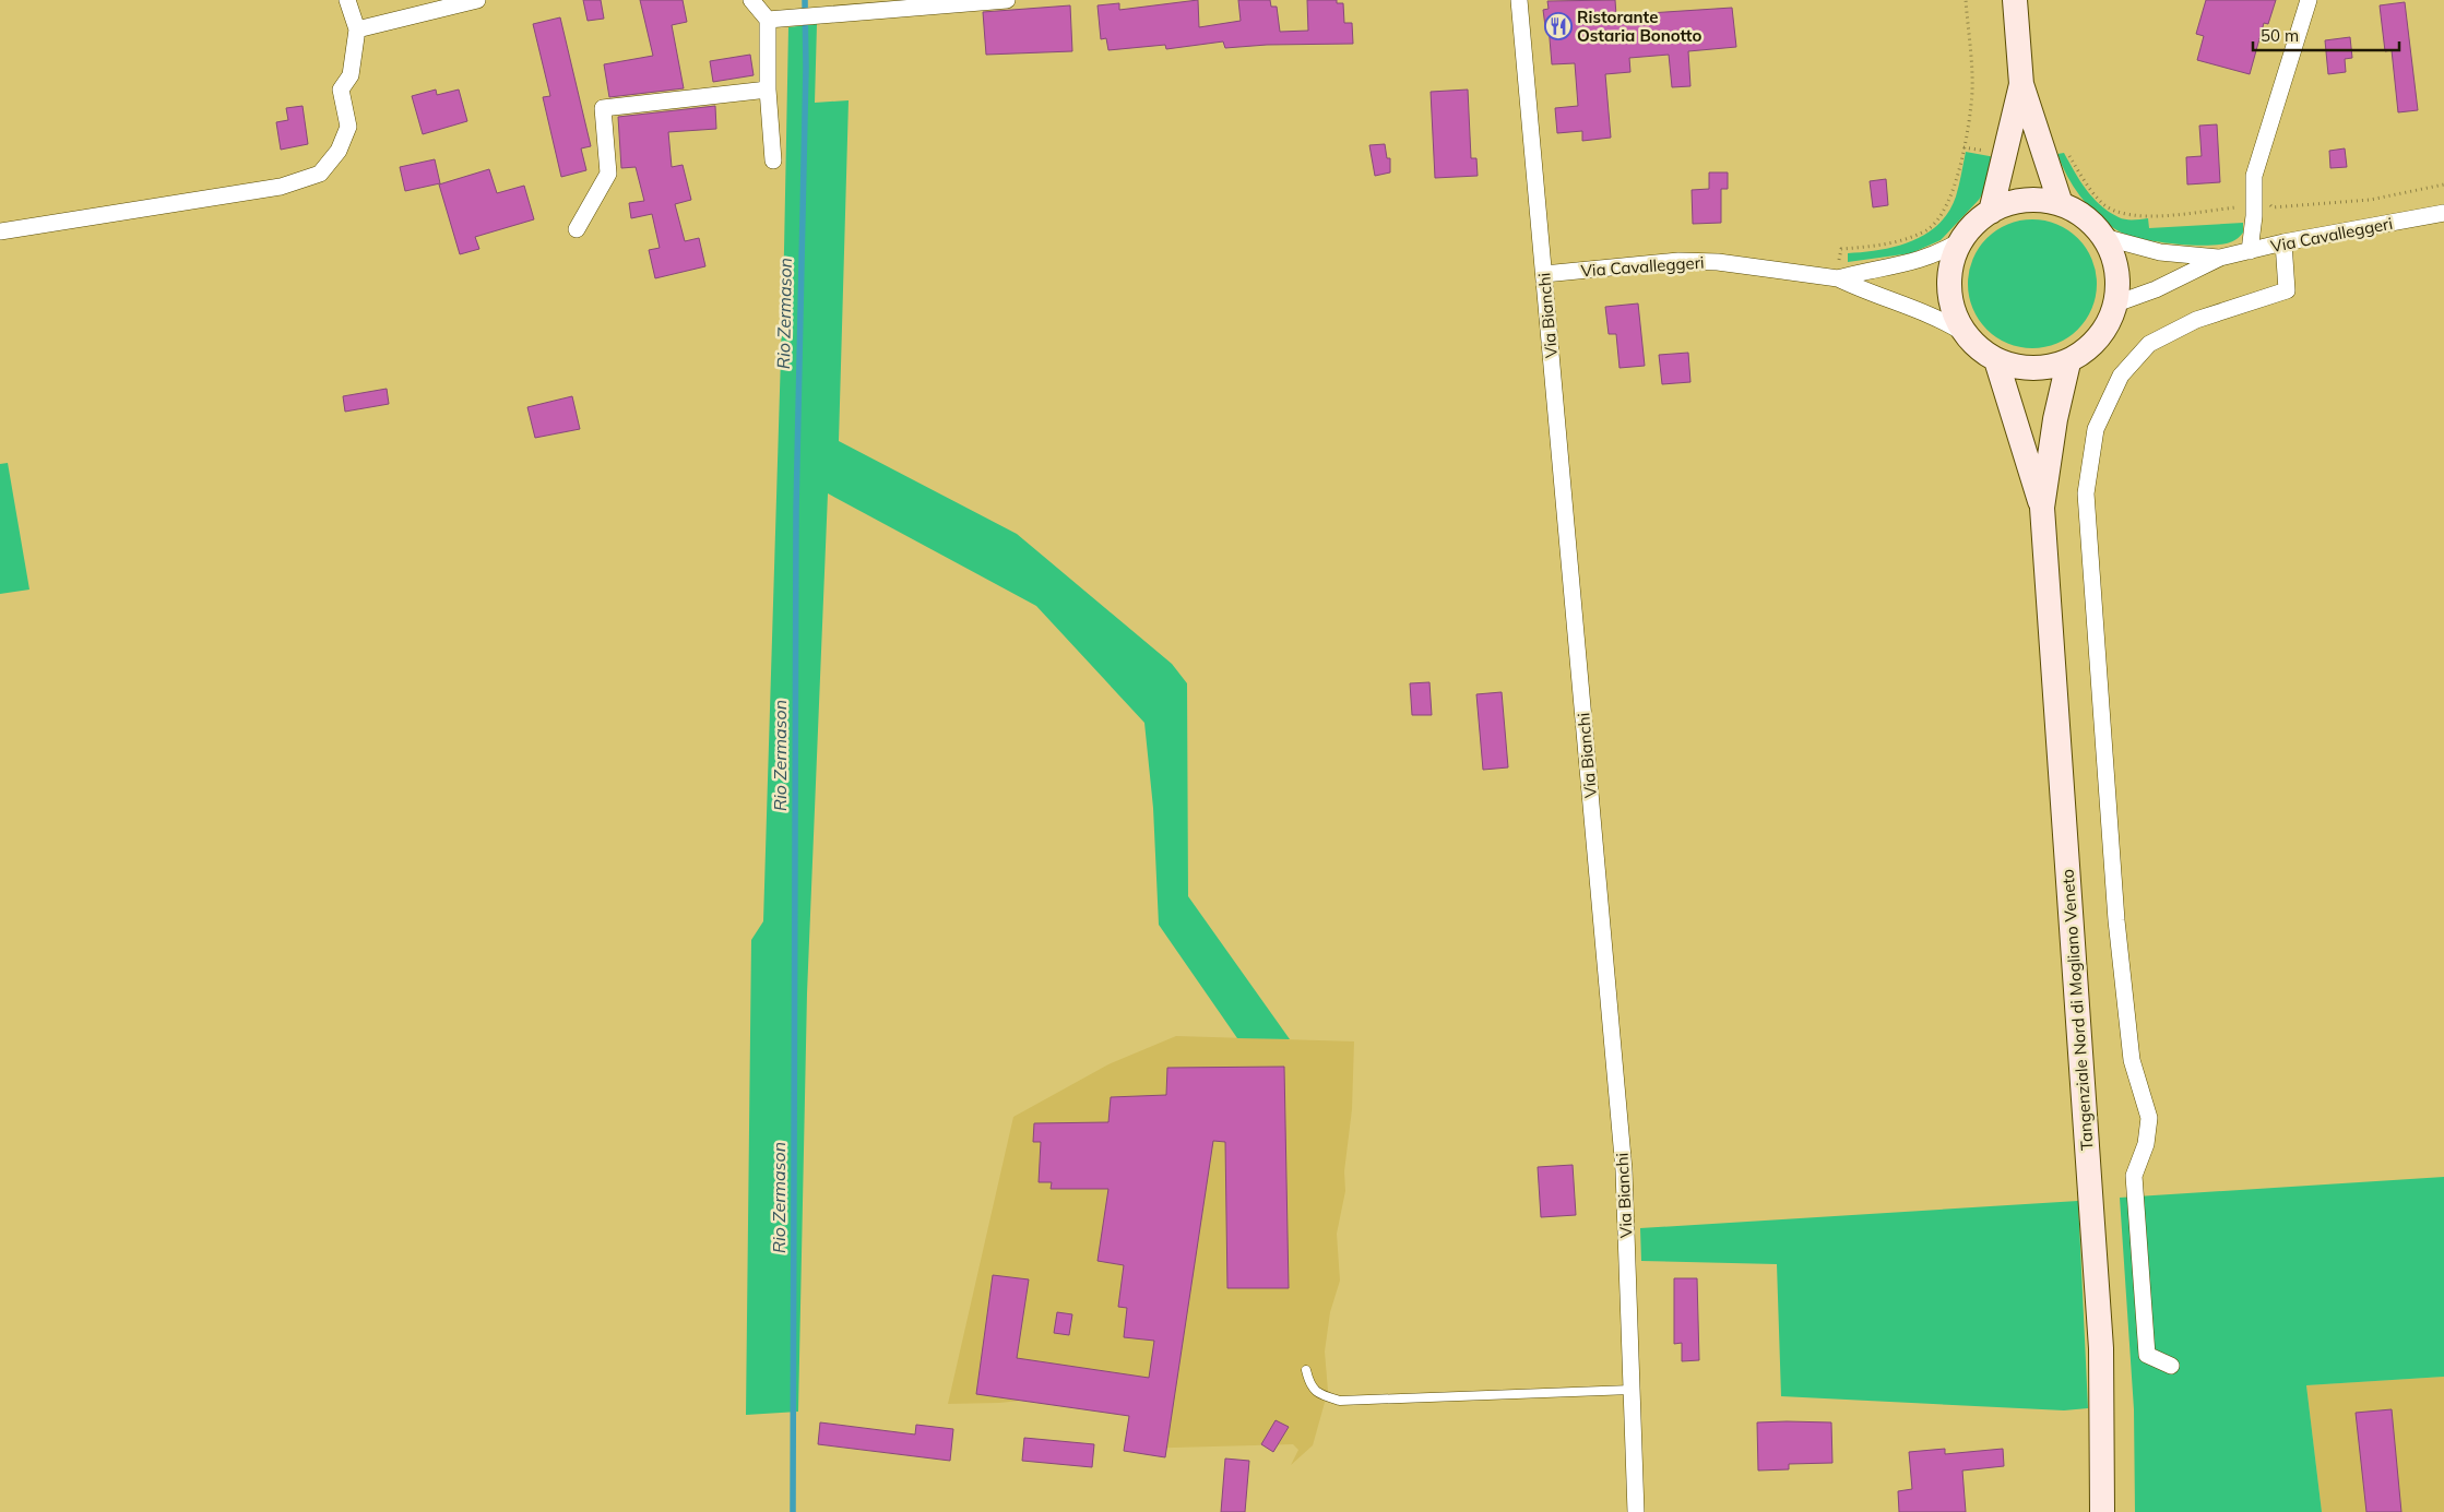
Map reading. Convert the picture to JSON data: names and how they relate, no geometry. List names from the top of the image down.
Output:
{
  "streets": {
    "main road": ["Tangenziale Nord di Mogliano Veneto"],
    "street": ["Via Cavalleggeri", "Via Bianchi"]
  },
  "crossings": [
    ["Via Cavalleggeri", "Via Bianchi"]
  ],
  "water": ["Rio Zermason"],
  "places": {
    "restaurant": ["Ristorante Ostaria Bonotto"]
  },
  "scale_bar": "50 m"
}
